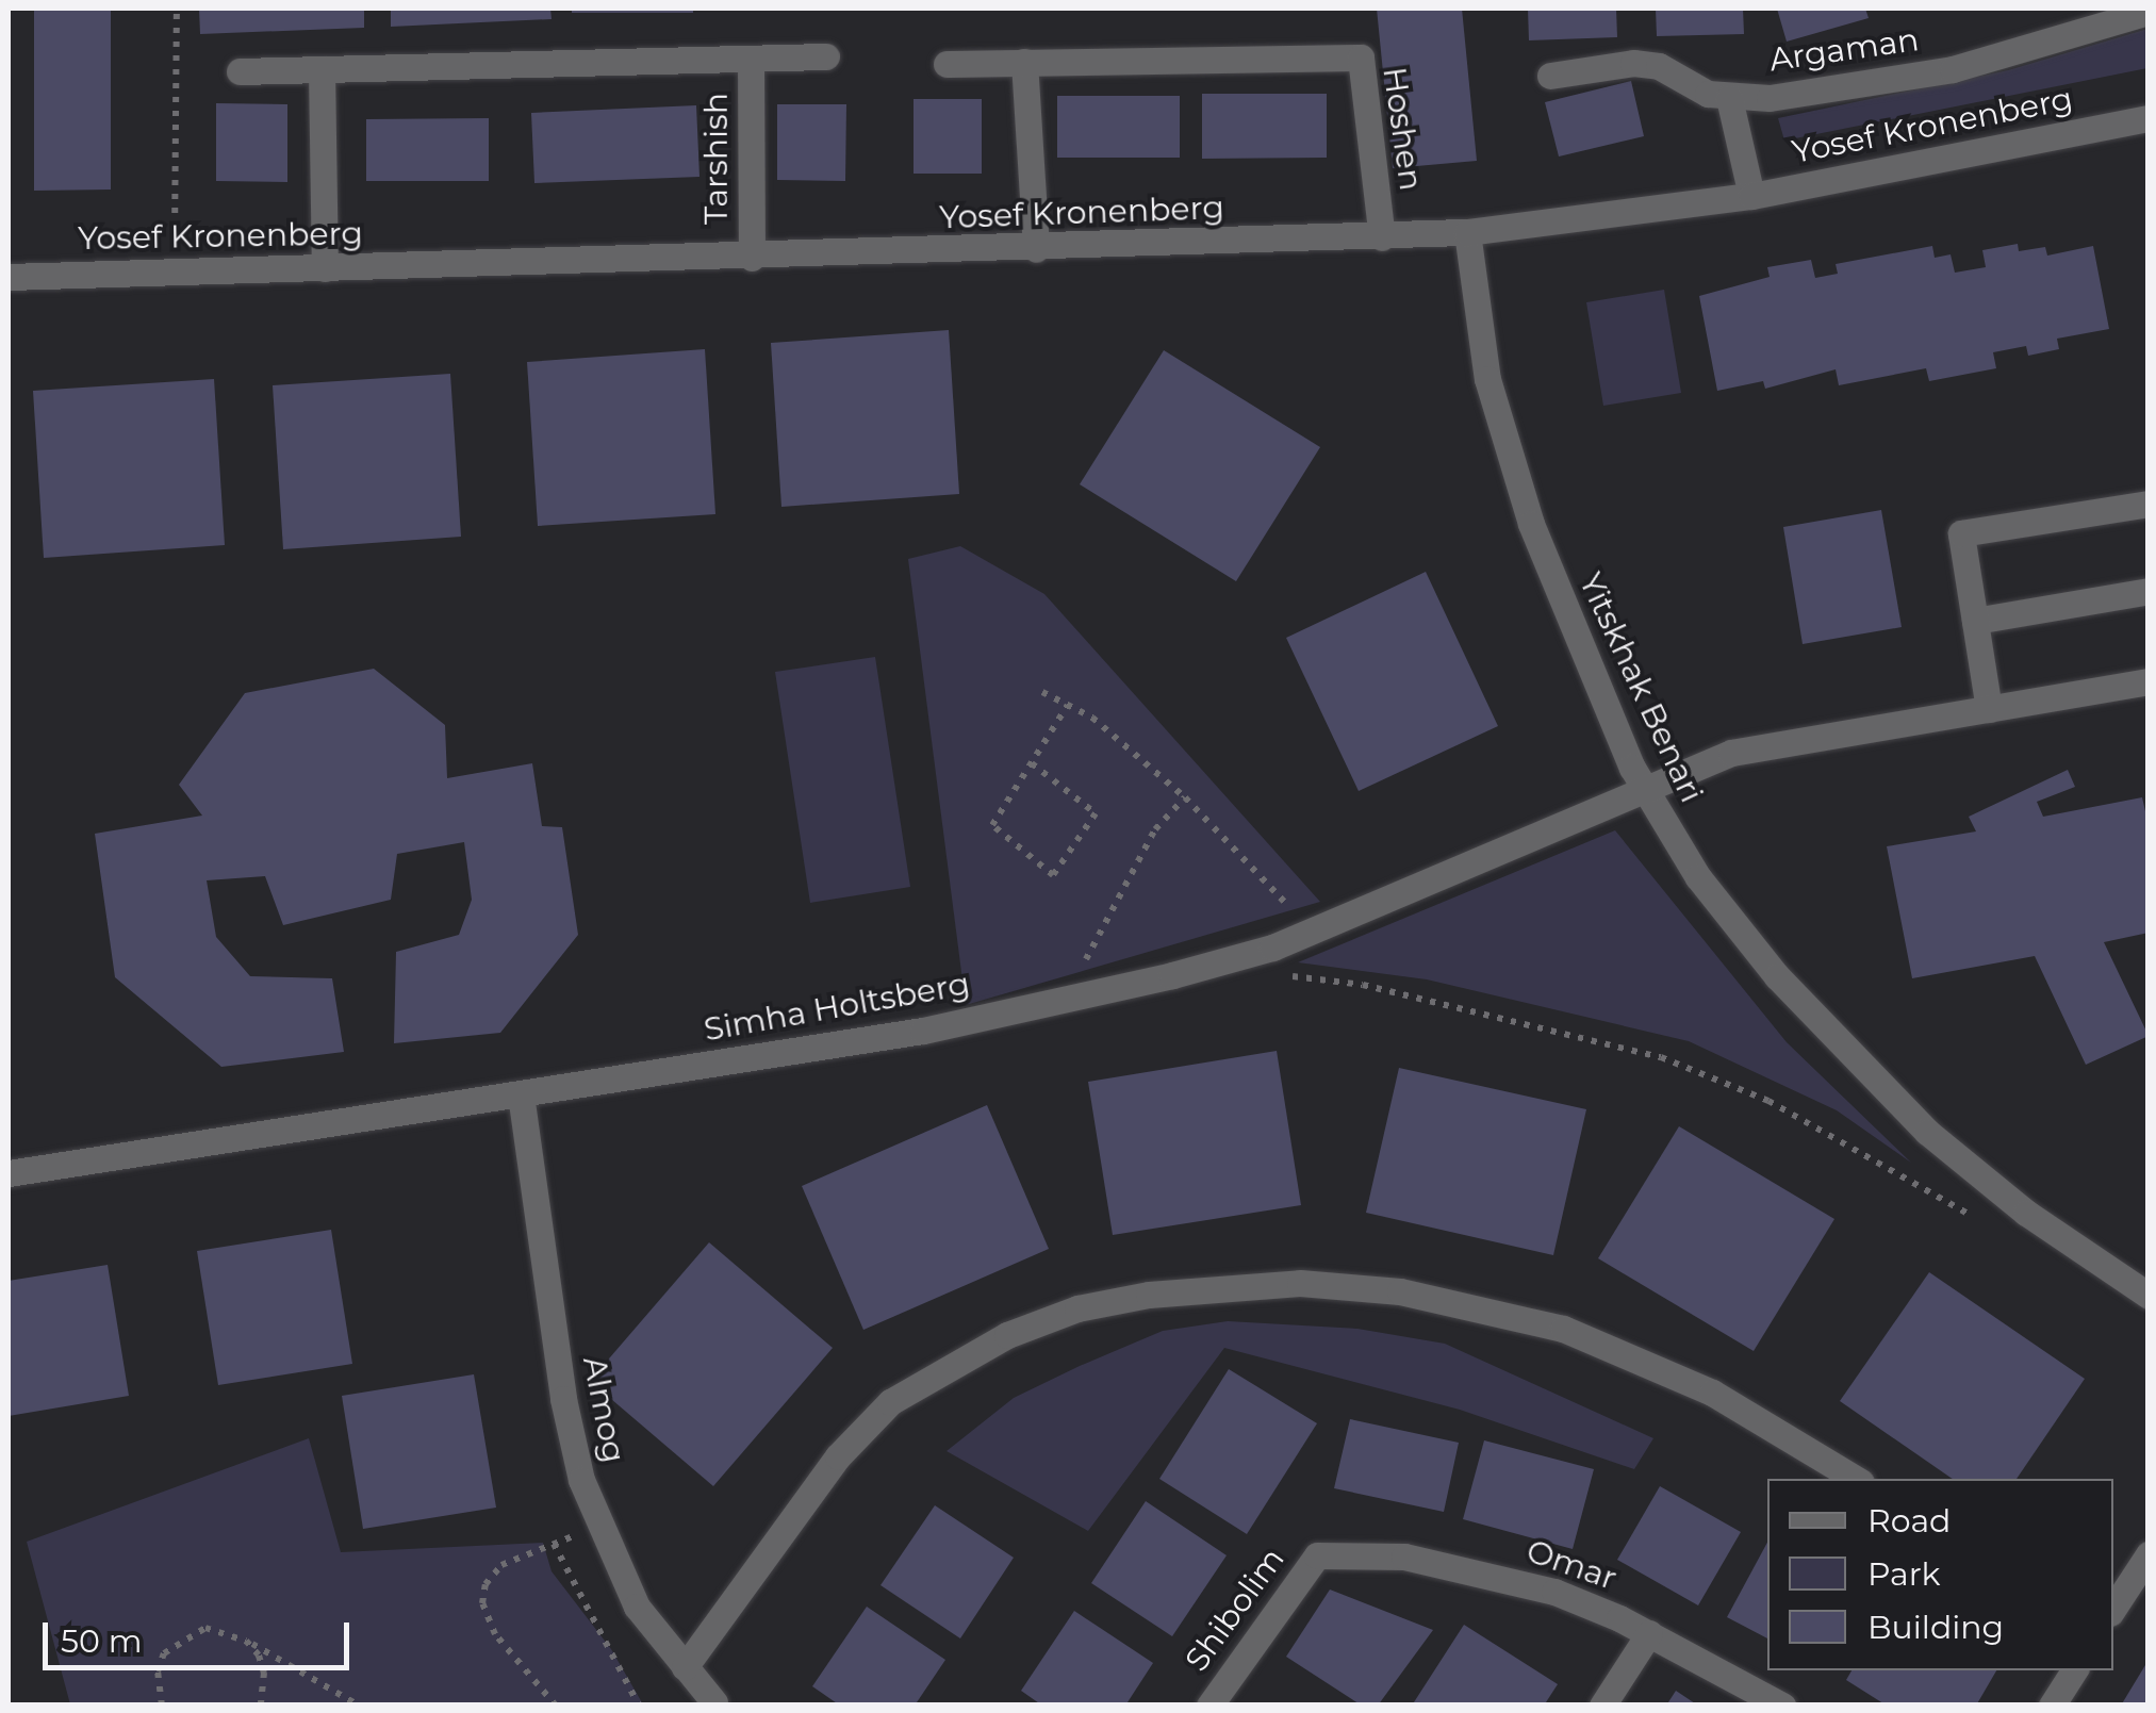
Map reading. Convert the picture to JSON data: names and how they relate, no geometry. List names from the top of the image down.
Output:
{
  "streets": {
    "street": [
      "Argaman",
      "Yosef Kronenberg",
      "Hoshen",
      "Tarshish",
      "Yitskhak Benari",
      "Simha Holtsberg",
      "Almog",
      "Omar",
      "Shibolim"
    ]
  },
  "crossings": [
    ["Yosef Kronenberg", "Hoshen"],
    ["Yosef Kronenberg", "Tarshish"],
    ["Yosef Kronenberg", "Yitskhak Benari"],
    ["Yitskhak Benari", "Simha Holtsberg"],
    ["Simha Holtsberg", "Almog"],
    ["Omar", "Shibolim"]
  ],
  "legend": ["Road", "Park", "Building"],
  "scale_bar": "50 m"
}
